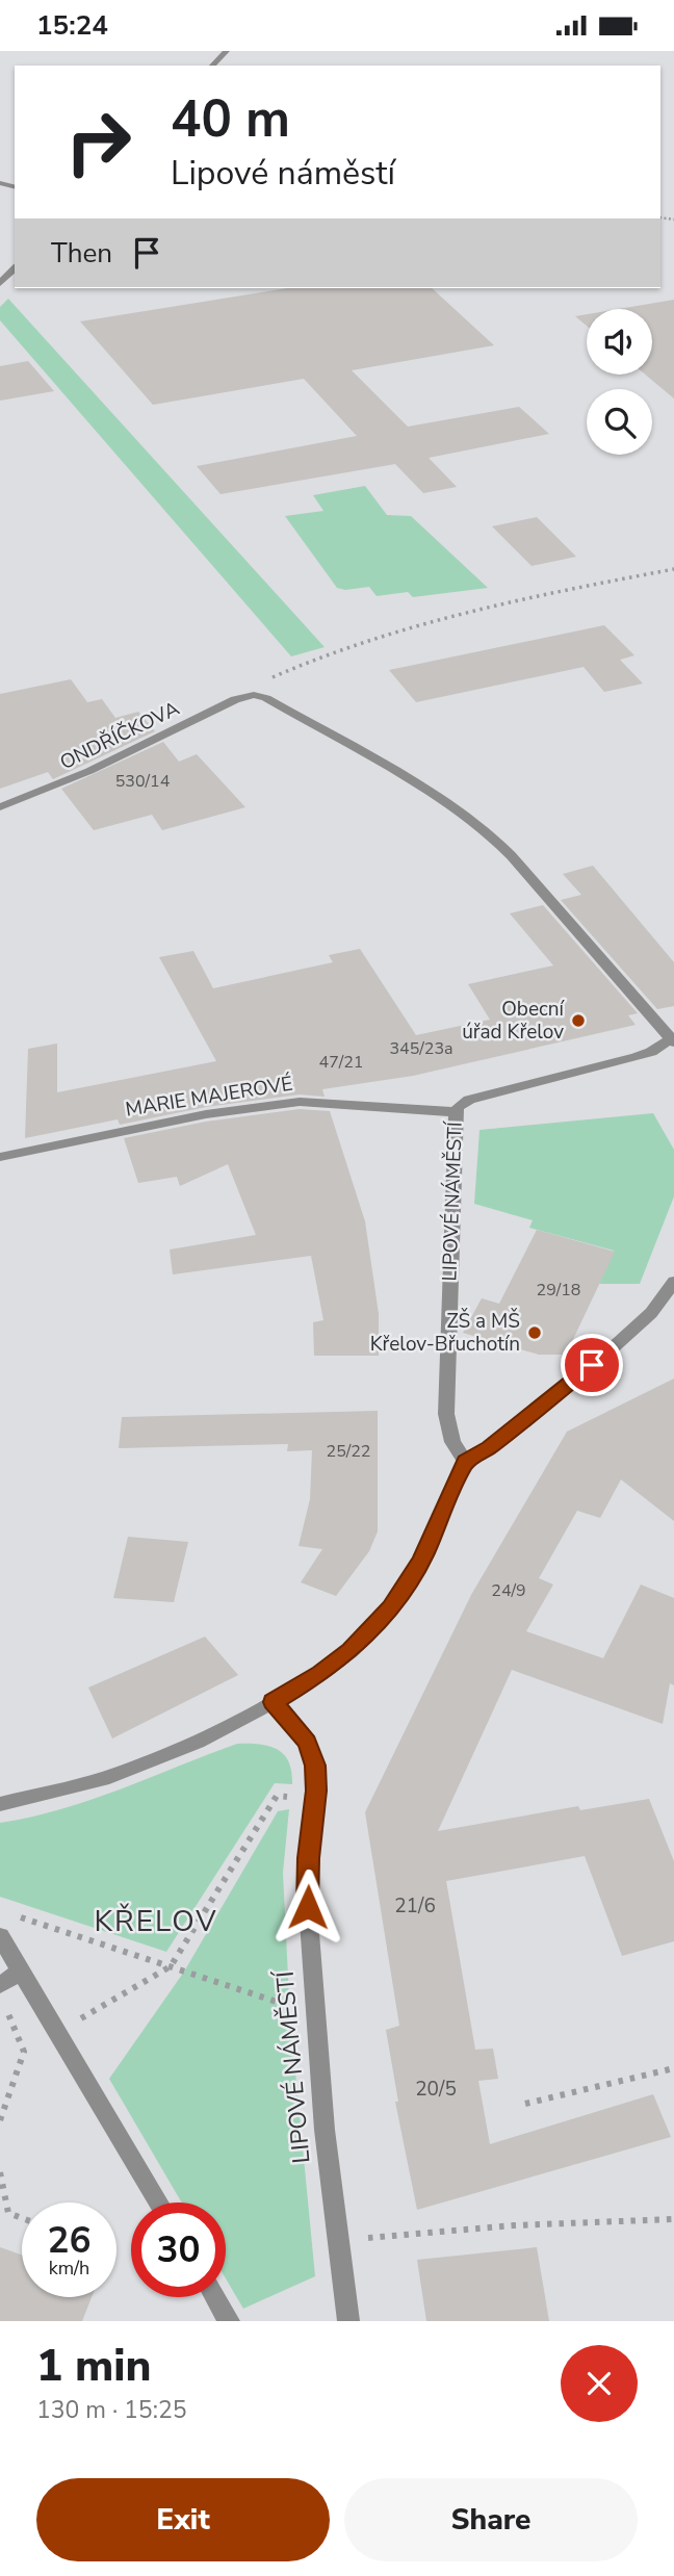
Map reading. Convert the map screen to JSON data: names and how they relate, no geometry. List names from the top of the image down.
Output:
{
  "streets": {
    "street": ["ONDŘÍČKOVA", "MARIE MAJEROVÉ", "LIPOVÉ NÁMĚSTÍ"]
  },
  "crossings": [
    ["MARIE MAJEROVÉ", "LIPOVÉ NÁMĚSTÍ"]
  ],
  "districts": ["KŘELOV"],
  "places": ["Obecní úřad Křelov", "ZŠ a MŠ Křelov-Břuchotín"],
  "house_numbers": [
    "530/14",
    "345/23a",
    "47/21",
    "29/18",
    "25/22",
    "24/9",
    "21/6",
    "20/5"
  ],
  "page": {
    "status": "15:24",
    "turn": ["40 m", "Lipové náměstí"],
    "then": "Then",
    "speed": "26 km/h",
    "limit": "30",
    "heading": ["1 min", "130 m · 15:25"],
    "buttons": ["Exit", "Share"]
  }
}
